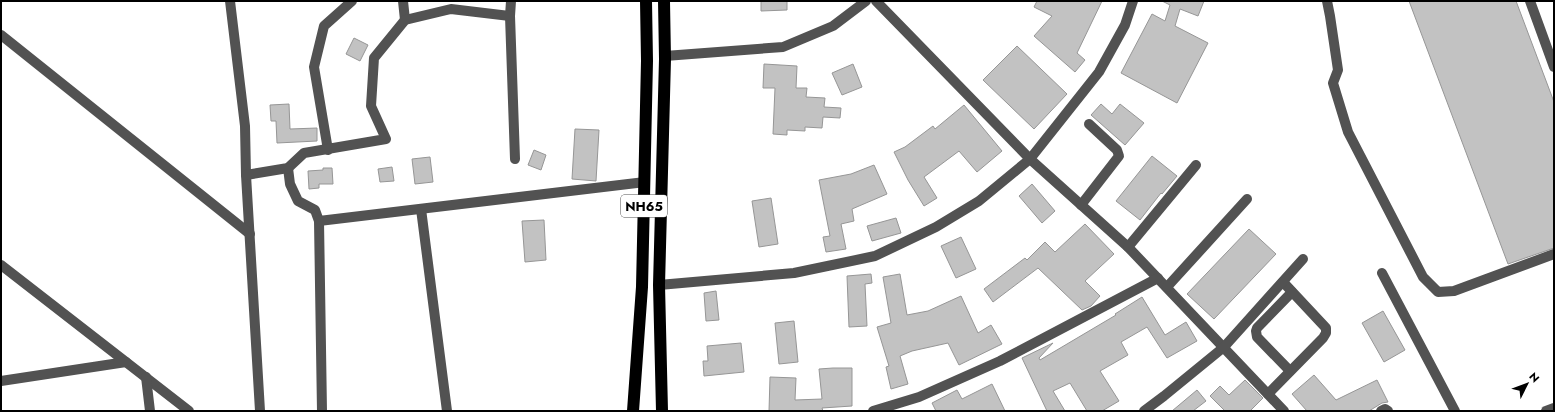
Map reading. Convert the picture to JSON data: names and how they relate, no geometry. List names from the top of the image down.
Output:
{
  "streets": {
    "highway": ["NH65"]
  },
  "north": "top right"
}
